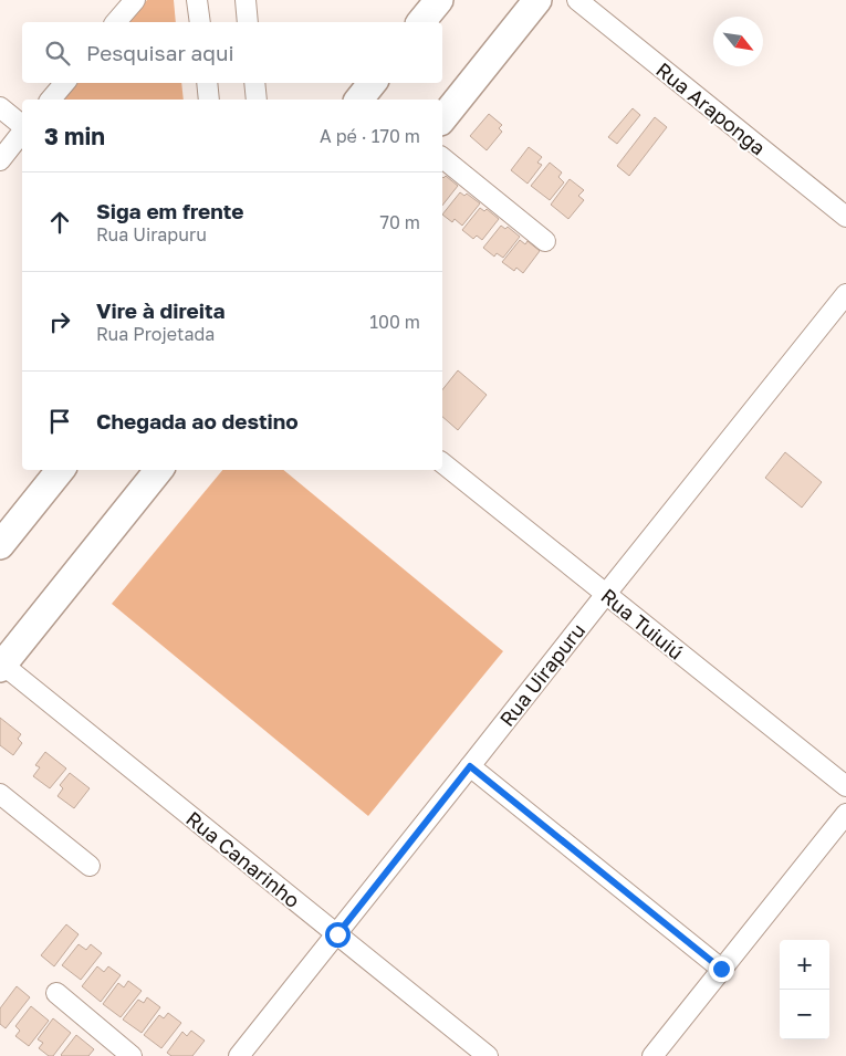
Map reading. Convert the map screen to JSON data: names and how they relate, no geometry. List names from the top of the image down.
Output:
{
  "streets": {
    "street": [
      "Rua Araponga",
      "Rua Tuiuiú",
      "Rua Uirapuru",
      "Rua Canarinho"
    ]
  },
  "crossings": [
    ["Rua Tuiuiú", "Rua Uirapuru"],
    ["Rua Uirapuru", "Rua Canarinho"]
  ],
  "north": "bottom right",
  "page": {
    "search": "Pesquisar aqui",
    "heading": ["3 min", "A pé · 170 m"],
    "list": [
      ["Siga em frente", "Rua Uirapuru", "70 m"],
      ["Vire à direita", "Rua Projetada", "100 m"],
      "Chegada ao destino"
    ],
    "map_buttons": ["+", "−"]
  }
}
